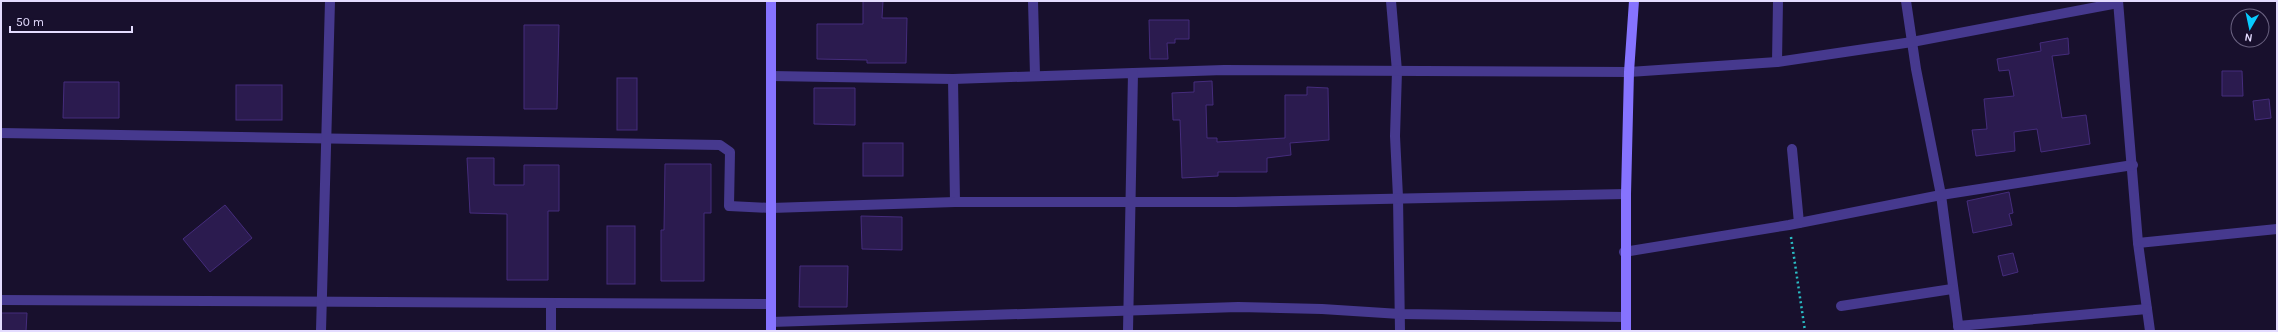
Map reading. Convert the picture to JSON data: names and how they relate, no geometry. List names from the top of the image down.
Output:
{
  "scale_bar": "50 m",
  "north": "bottom"
}
